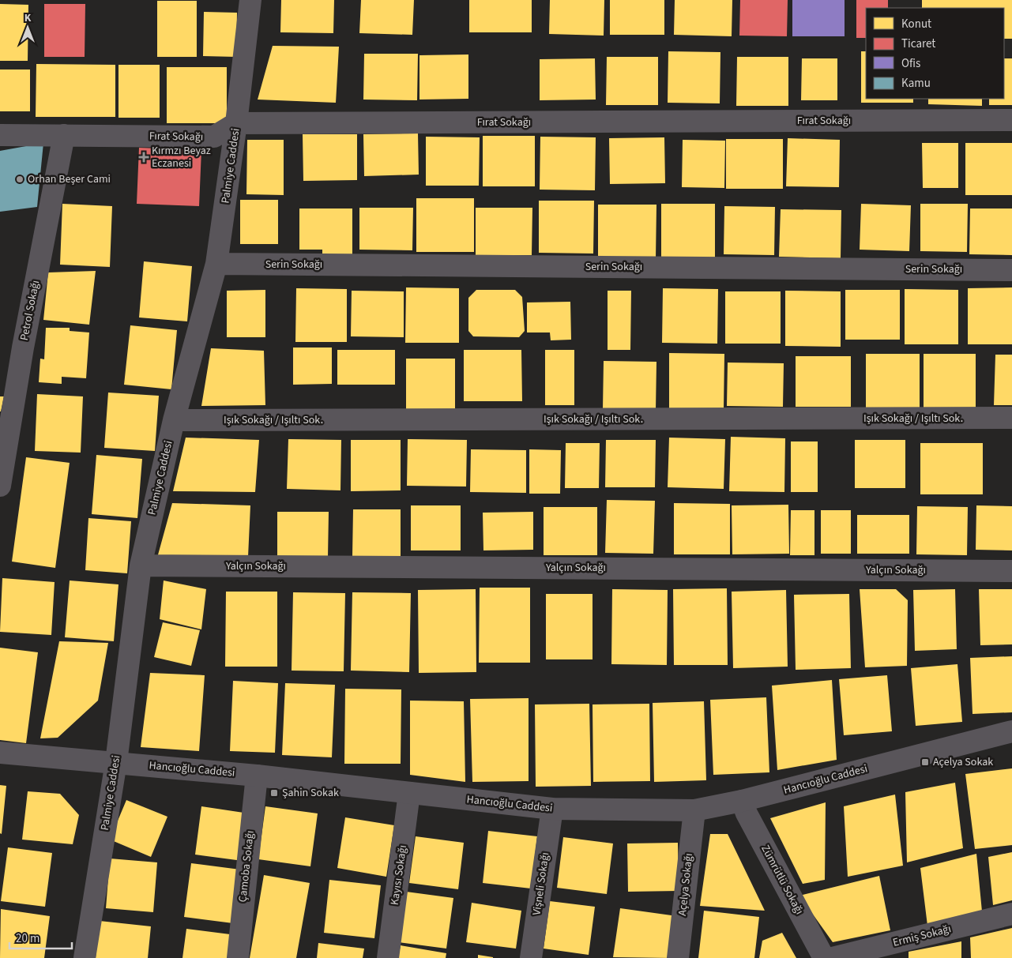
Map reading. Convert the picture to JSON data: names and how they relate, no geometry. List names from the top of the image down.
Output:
{
  "streets": {
    "street": [
      "Fırat Sokağı",
      "Palmiye Caddesi",
      "Serin Sokağı",
      "Petrol Sokağı",
      "Işık Sokağı / Işıltı Sok.",
      "Yalçın Sokağı",
      "Hancıoğlu Caddesi",
      "Çamoba Sokağı",
      "Kayısı Sokağı",
      "Zümrütlü Sokağı",
      "Vişneli Sokağı",
      "Açelya Sokağı",
      "Ermiş Sokağı"
    ]
  },
  "crossings": [
    ["Fırat Sokağı", "Palmiye Caddesi"],
    ["Fırat Sokağı", "Petrol Sokağı"],
    ["Palmiye Caddesi", "Serin Sokağı"],
    ["Palmiye Caddesi", "Işık Sokağı / Işıltı Sok."],
    ["Palmiye Caddesi", "Yalçın Sokağı"],
    ["Palmiye Caddesi", "Hancıoğlu Caddesi"],
    ["Hancıoğlu Caddesi", "Çamoba Sokağı"],
    ["Hancıoğlu Caddesi", "Kayısı Sokağı"],
    ["Hancıoğlu Caddesi", "Zümrütlü Sokağı"],
    ["Hancıoğlu Caddesi", "Vişneli Sokağı"],
    ["Hancıoğlu Caddesi", "Açelya Sokağı"]
  ],
  "places": {
    "health": ["Kırmzı Beyaz Eczanesi"],
    "other": ["Orhan Beşer Cami"],
    "transit": ["Açelya Sokak", "Şahin Sokak"]
  },
  "legend": [
    "Konut",
    "Ticaret",
    "Ofis",
    "Kamu"
  ],
  "scale_bar": "20 m",
  "north": "top"
}
